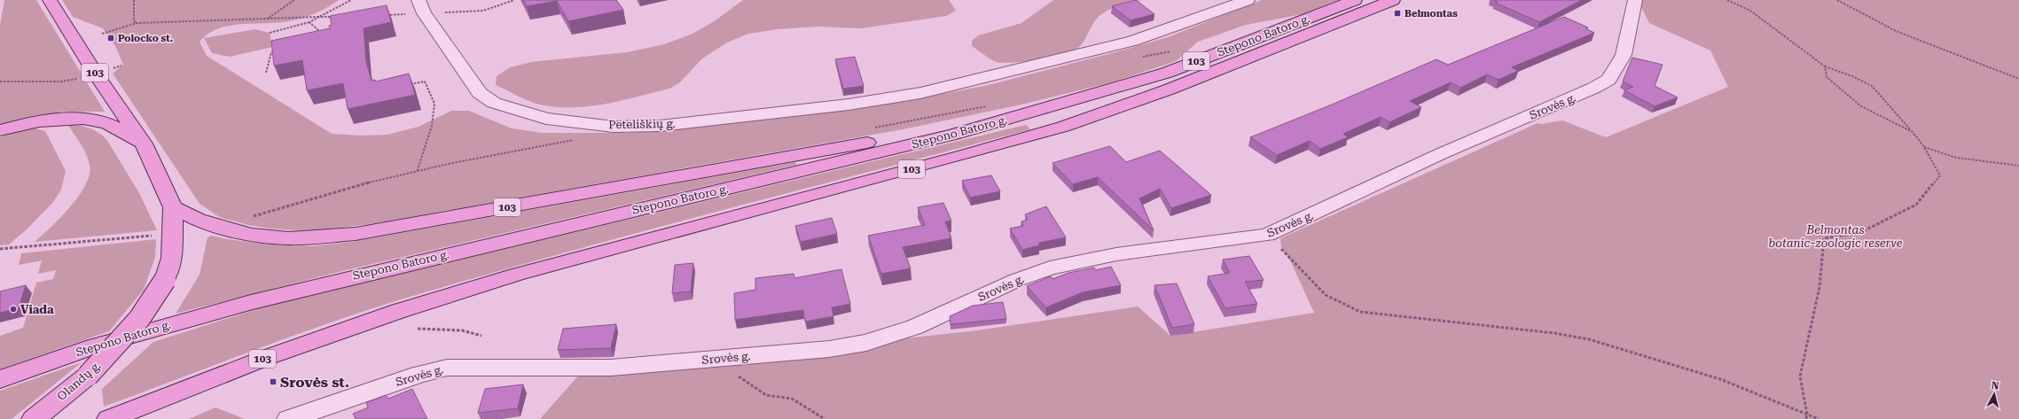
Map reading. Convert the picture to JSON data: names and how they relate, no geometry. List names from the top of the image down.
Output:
{
  "streets": {
    "main road": ["Stepono Batoro g.", "103", "Olandų g."],
    "street": ["Srovės g.", "Peteliškių g."]
  },
  "crossings": [
    ["Stepono Batoro g.", "103"],
    ["103", "Olandų g."]
  ],
  "parks": ["Belmontas botanic-zoologic reserve"],
  "places": {
    "transit": ["Belmontas", "Polocko st.", "Srovės st."],
    "other": ["Viada"]
  },
  "north": "top"
}
